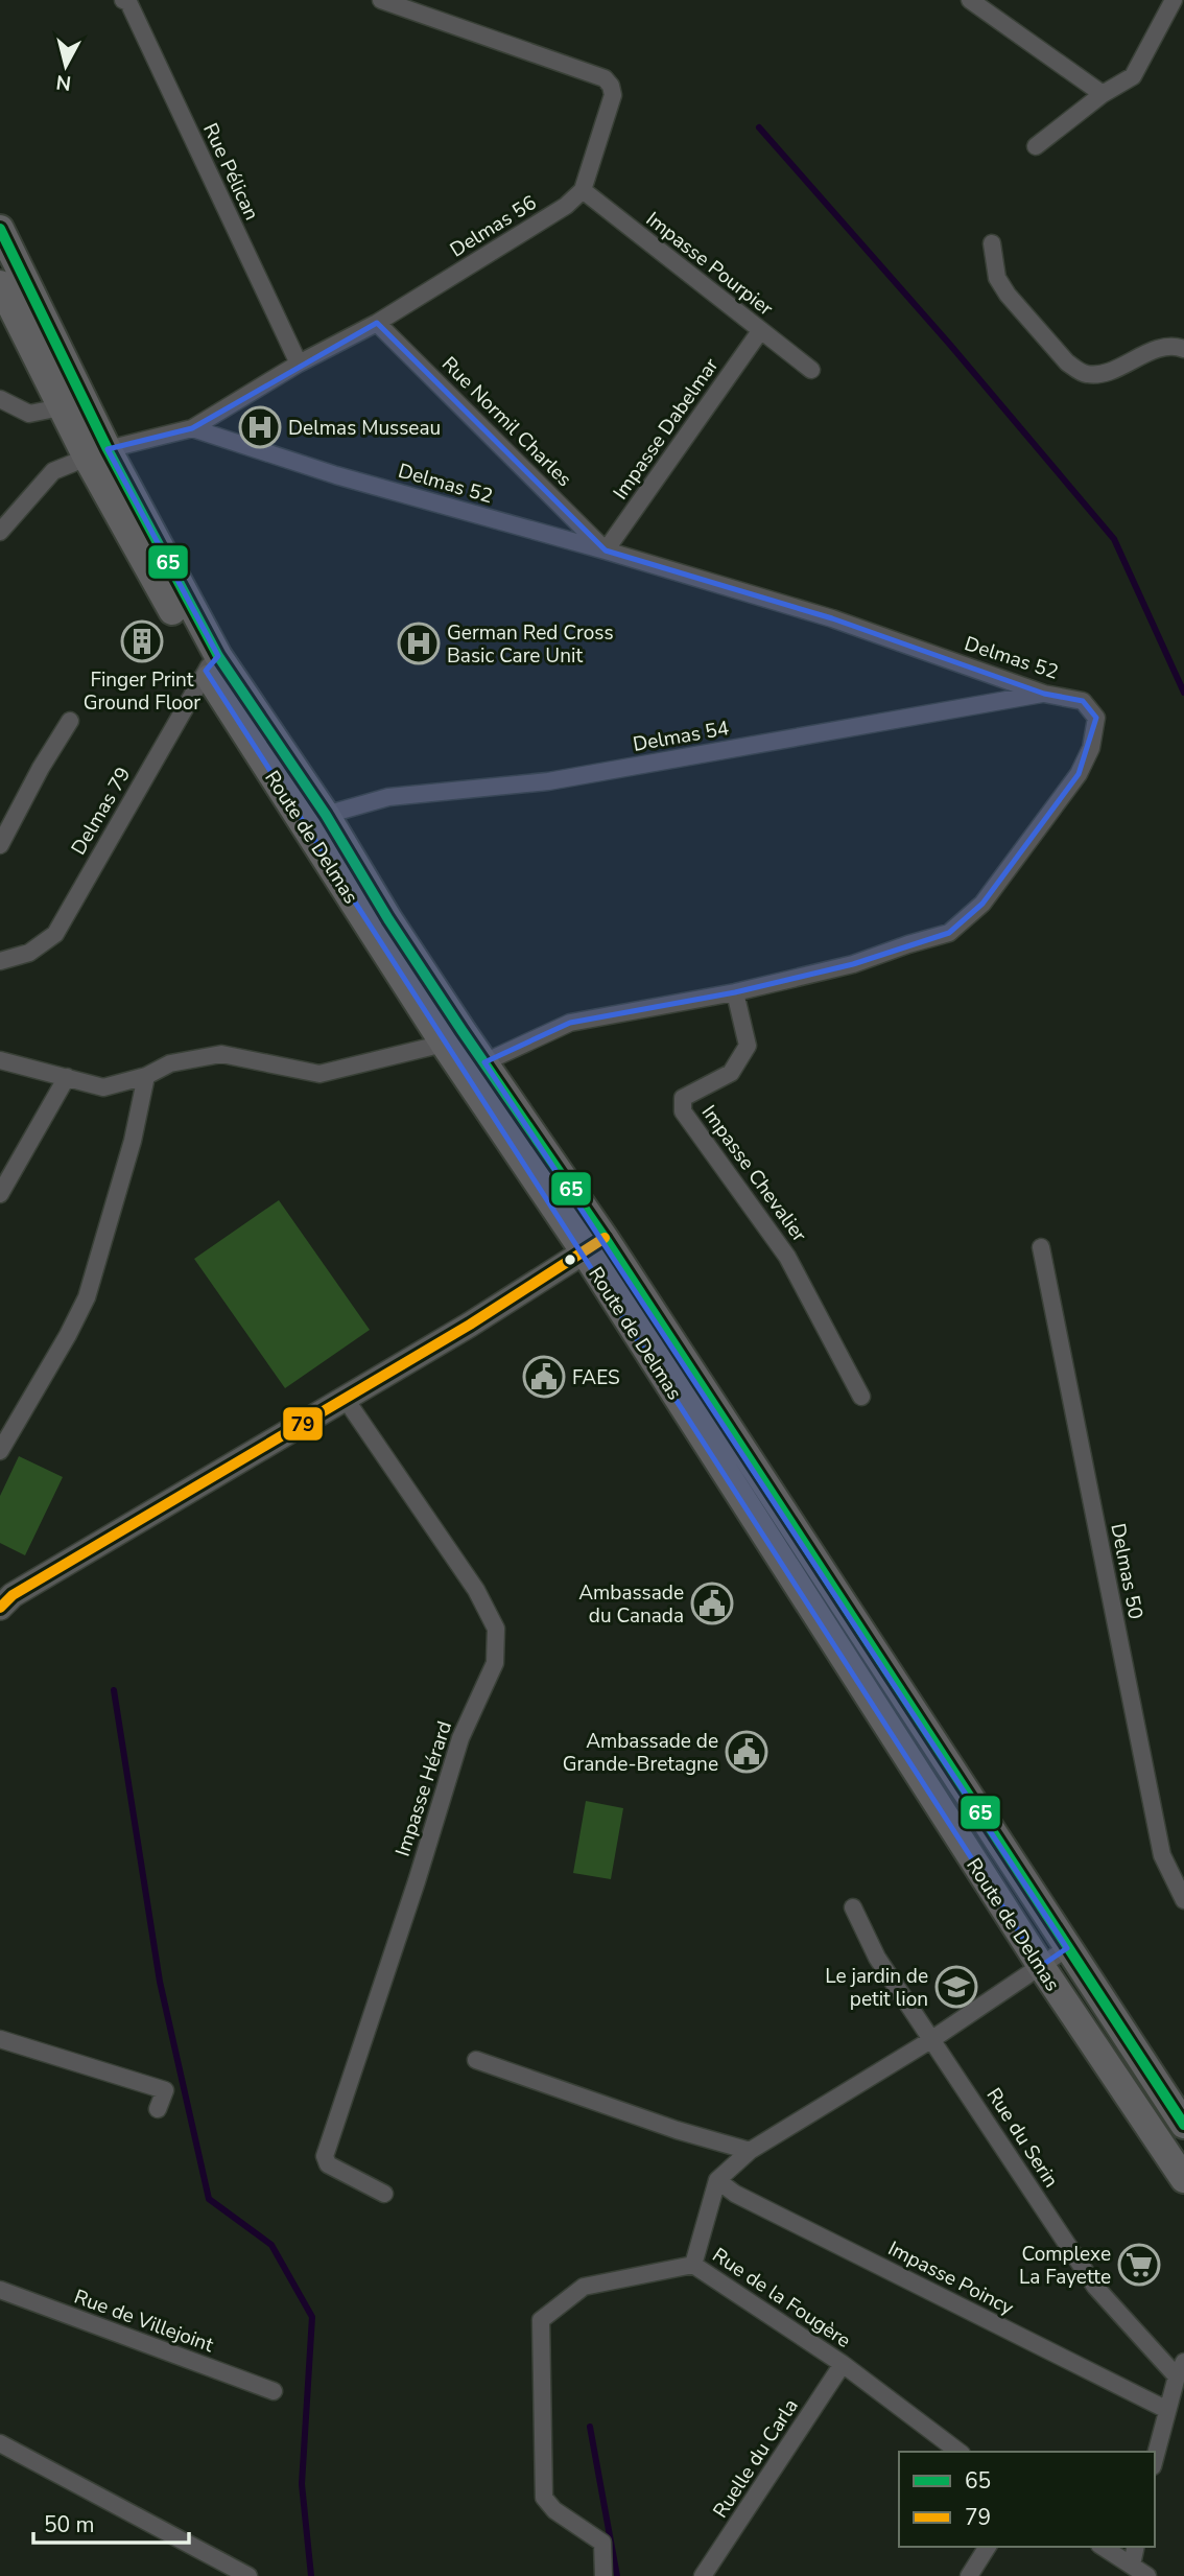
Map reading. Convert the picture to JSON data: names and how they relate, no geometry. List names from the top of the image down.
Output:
{
  "streets": {
    "main road": ["Route de Delmas"],
    "street": [
      "Rue Pélican",
      "Delmas 56",
      "Impasse Pourpier",
      "Rue Normil Charles",
      "Impasse Dabelmar",
      "Delmas 52",
      "Delmas 54",
      "Delmas 79",
      "Impasse Chevalier",
      "Delmas 50",
      "Impasse Hérard",
      "Rue du Serin",
      "Impasse Poincy",
      "Rue de la Fougère",
      "Rue de Villejoint",
      "Ruelle du Carla"
    ]
  },
  "crossings": [
    ["Rue Pélican", "Delmas 56"],
    ["Delmas 56", "Impasse Pourpier"],
    ["Delmas 56", "Rue Normil Charles"],
    ["Delmas 56", "Delmas 52"],
    ["Delmas 56", "Route de Delmas"],
    ["Impasse Pourpier", "Impasse Dabelmar"],
    ["Rue Normil Charles", "Impasse Dabelmar"],
    ["Rue Normil Charles", "Delmas 52"],
    ["Impasse Dabelmar", "Delmas 52"],
    ["Delmas 52", "Delmas 54"],
    ["Delmas 52", "Route de Delmas"],
    ["Delmas 52", "Impasse Chevalier"],
    ["Delmas 54", "Route de Delmas"],
    ["Delmas 79", "Route de Delmas"],
    ["Rue de la Fougère", "Ruelle du Carla"]
  ],
  "places": {
    "hospital": ["Delmas Musseau", "German Red Cross Basic Care Unit"],
    "building": ["Finger Print Ground Floor"],
    "public building": ["FAES", "Ambassade du Canada", "Ambassade de Grande-Bretagne"],
    "school or university": ["Le jardin de petit lion"],
    "supermarket": ["Complexe La Fayette"]
  },
  "lines": ["transit line 65", "transit line 79"],
  "legend": ["65", "79"],
  "scale_bar": "50 m",
  "north": "bottom"
}
